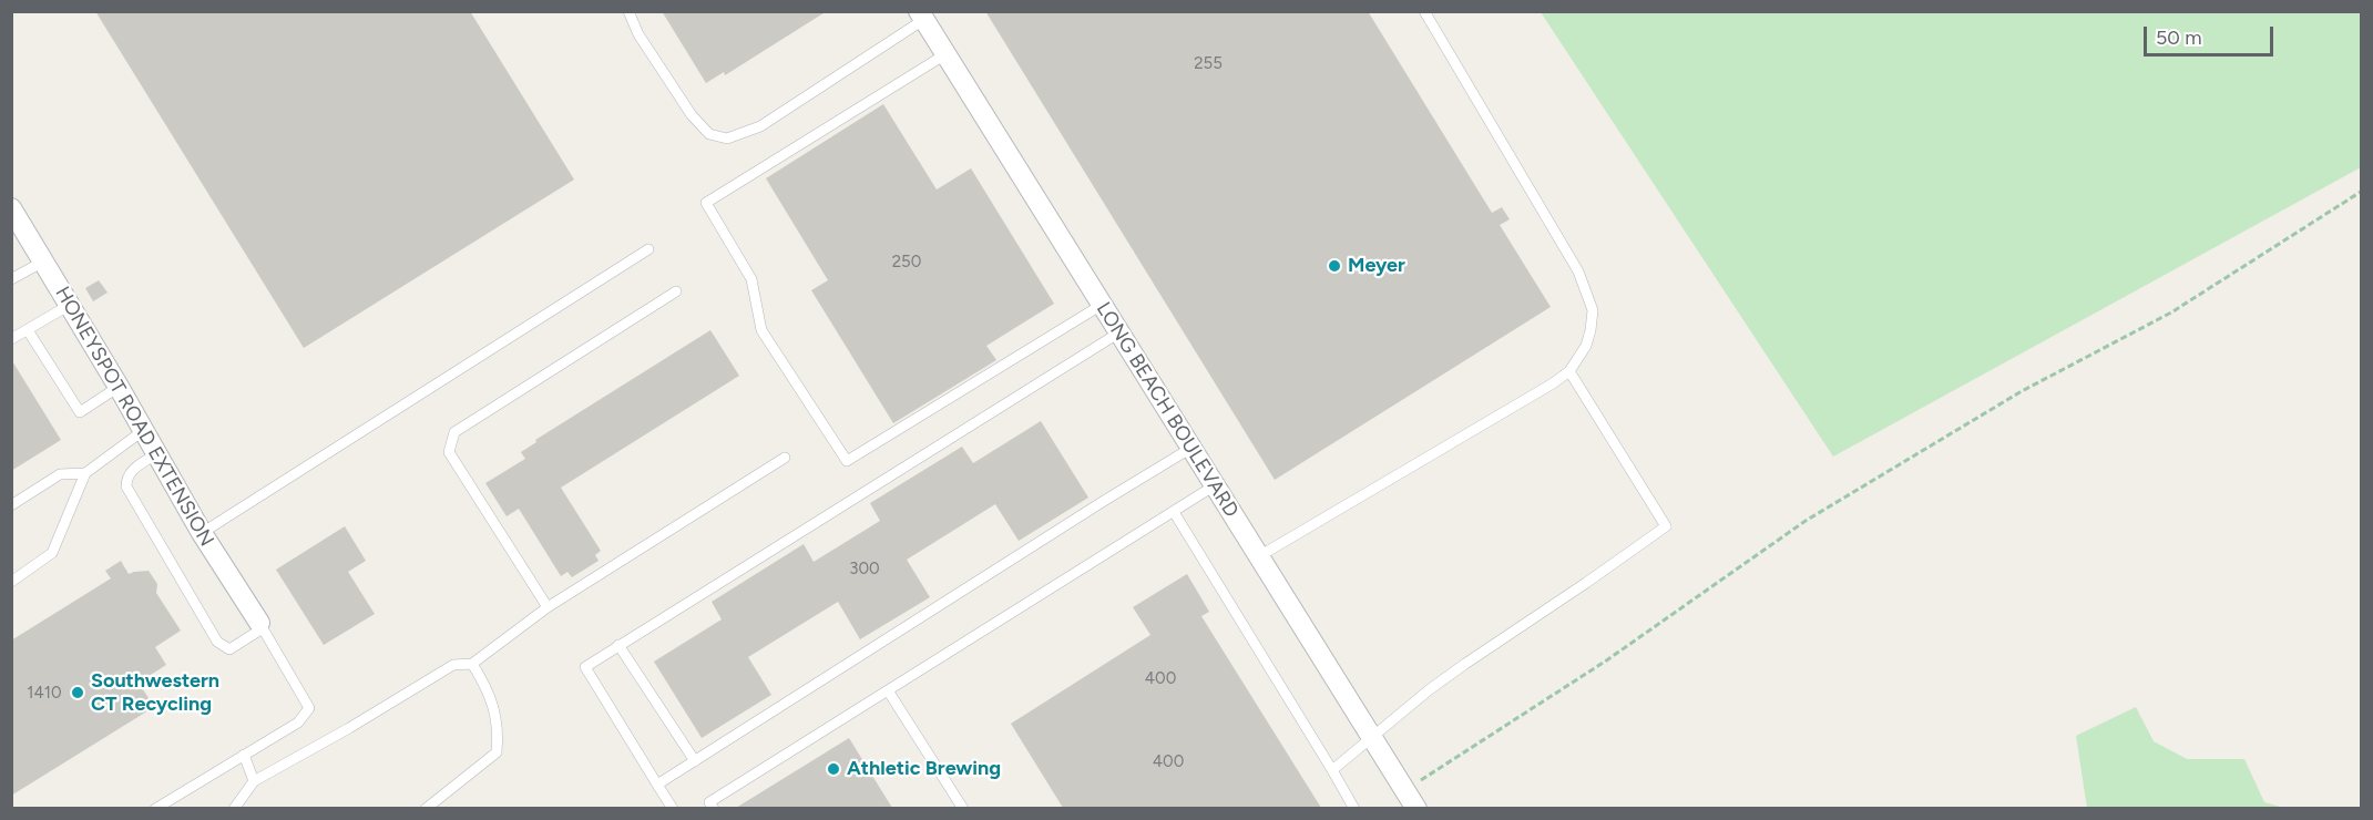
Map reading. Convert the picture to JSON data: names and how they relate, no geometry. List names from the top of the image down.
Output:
{
  "streets": {
    "street": ["LONG BEACH BOULEVARD", "HONEYSPOT ROAD EXTENSION"]
  },
  "places": ["Meyer", "Southwestern CT Recycling", "Athletic Brewing"],
  "house_numbers": [
    "255",
    "250",
    "300",
    "400",
    "1410",
    "400"
  ],
  "scale_bar": "50 m"
}
